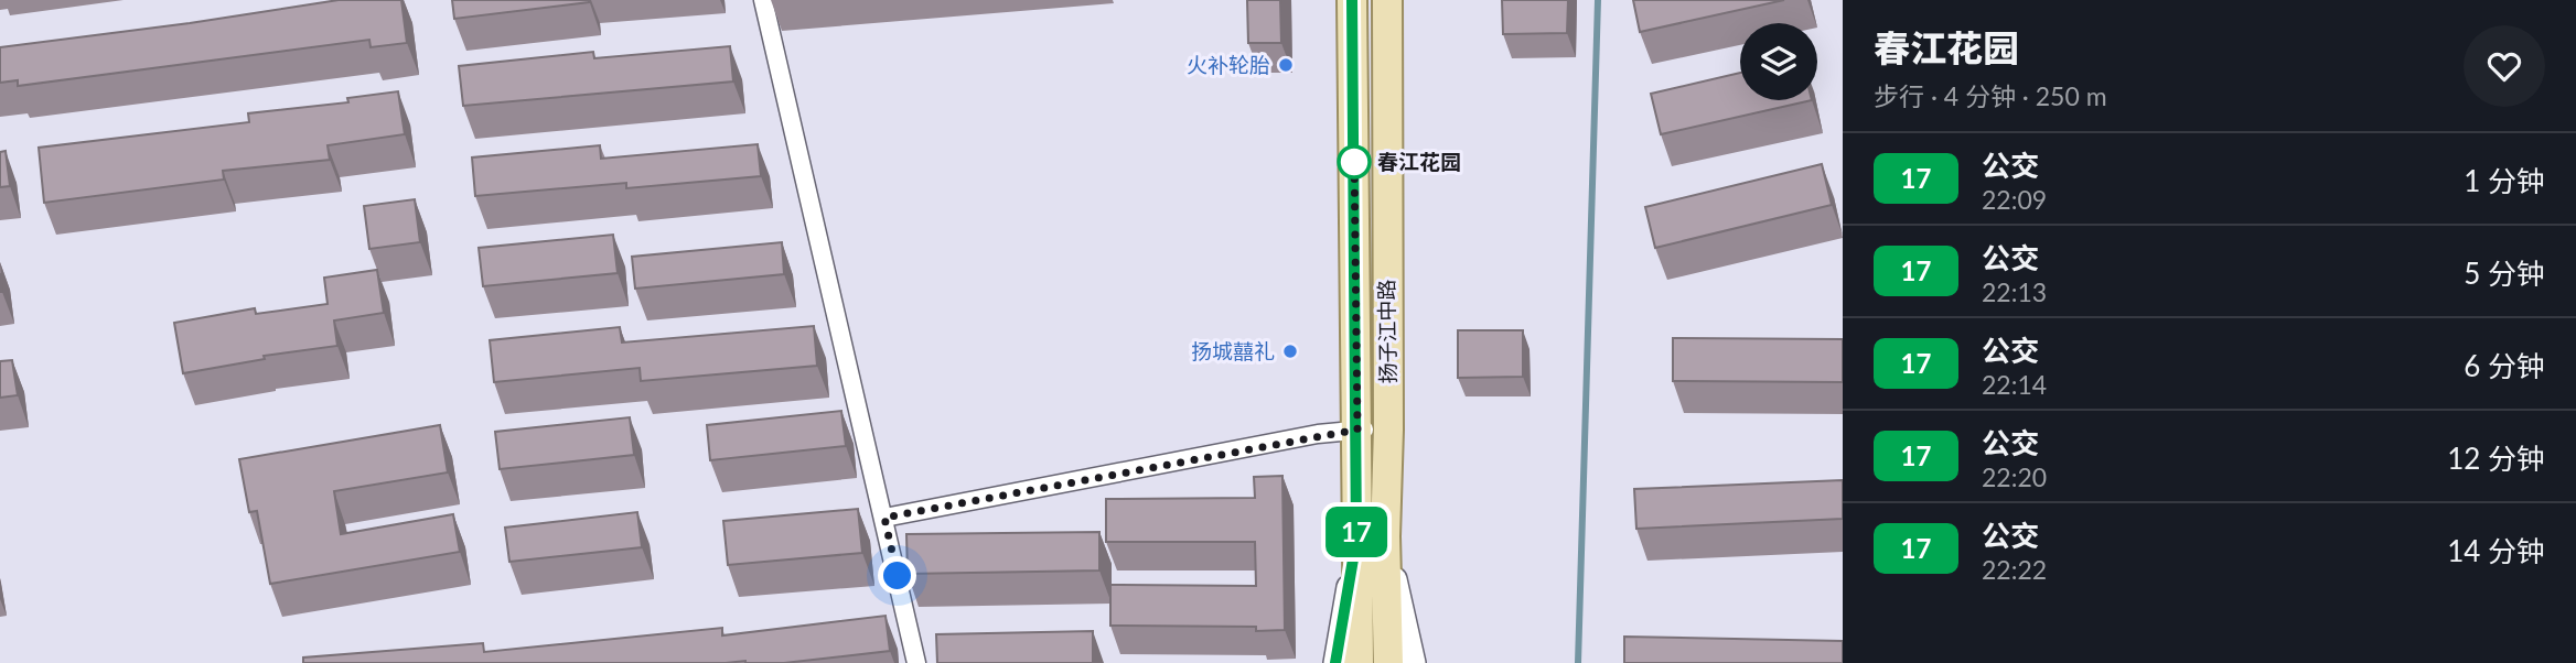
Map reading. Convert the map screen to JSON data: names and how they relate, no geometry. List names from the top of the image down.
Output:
{
  "streets": {
    "main road": ["扬子江中路"]
  },
  "places": ["火补轮胎", "春江花园", "扬城囍礼"],
  "lines": ["bus line 17"],
  "page": {
    "on_map": "17",
    "heading": ["春江花园", "步行 · 4 分钟 · 250 m"],
    "list": [
      {
        "mark": "17",
        "name": "公交",
        "note": "22:09",
        "value": "1 分钟"
      },
      {
        "mark": "17",
        "name": "公交",
        "note": "22:13",
        "value": "5 分钟"
      },
      {
        "mark": "17",
        "name": "公交",
        "note": "22:14",
        "value": "6 分钟"
      },
      {
        "mark": "17",
        "name": "公交",
        "note": "22:20",
        "value": "12 分钟"
      },
      {
        "mark": "17",
        "name": "公交",
        "note": "22:22",
        "value": "14 分钟"
      }
    ]
  }
}
